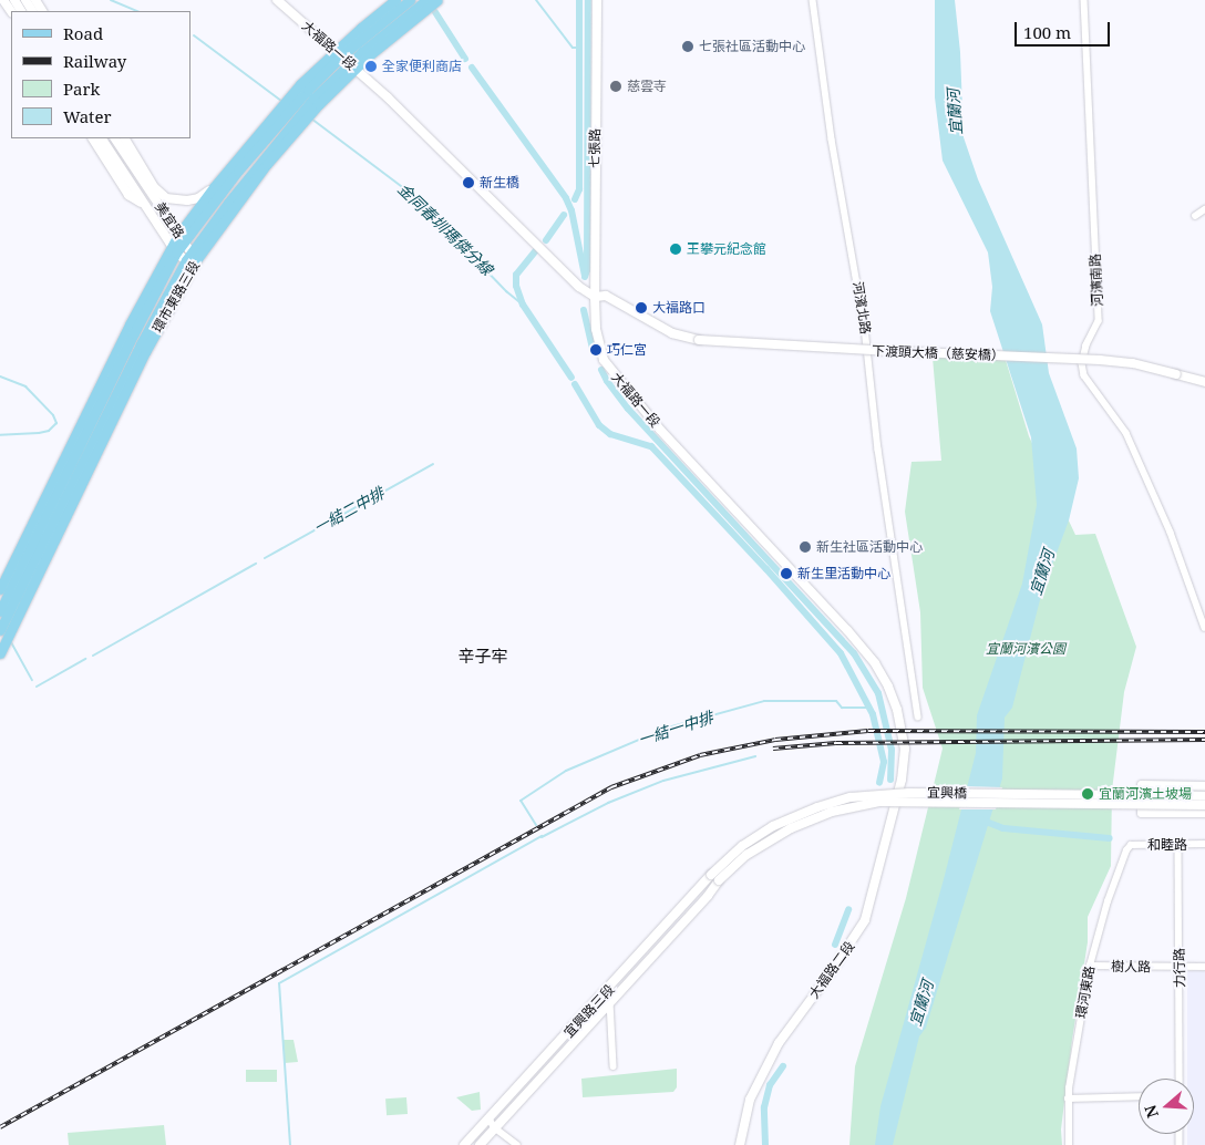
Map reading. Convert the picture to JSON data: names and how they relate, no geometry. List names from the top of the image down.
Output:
{
  "streets": {
    "main road": ["環市東路三段"],
    "street": [
      "大福路一段",
      "七張路",
      "美宜路",
      "河濱南路",
      "河濱北路",
      "下渡頭大橋（慈安橋）",
      "宜興橋",
      "和睦路",
      "樹人路",
      "力行路",
      "大福路二段",
      "環河東路",
      "宜興路三段"
    ]
  },
  "crossings": [
    ["大福路一段", "七張路"],
    ["大福路一段", "環市東路三段"],
    ["大福路一段", "下渡頭大橋（慈安橋）"],
    ["大福路一段", "大福路二段"],
    ["七張路", "下渡頭大橋（慈安橋）"],
    ["美宜路", "環市東路三段"],
    ["宜興橋", "宜興路三段"],
    ["和睦路", "力行路"],
    ["和睦路", "環河東路"],
    ["樹人路", "力行路"],
    ["樹人路", "環河東路"]
  ],
  "districts": ["辛子牢"],
  "water": [
    "宜蘭河",
    "金同春圳瑪僯分線",
    "一結二中排",
    "一結一中排"
  ],
  "parks": ["宜蘭河濱公園"],
  "places": [
    "七張社區活動中心",
    "全家便利商店",
    "慈雲寺",
    "新生橋",
    "王攀元紀念館",
    "大福路口",
    "巧仁宮",
    "新生社區活動中心",
    "新生里活動中心",
    "宜蘭河濱土坡場"
  ],
  "legend": [
    "Road",
    "Railway",
    "Park",
    "Water"
  ],
  "scale_bar": "100 m",
  "north": "left"
}
